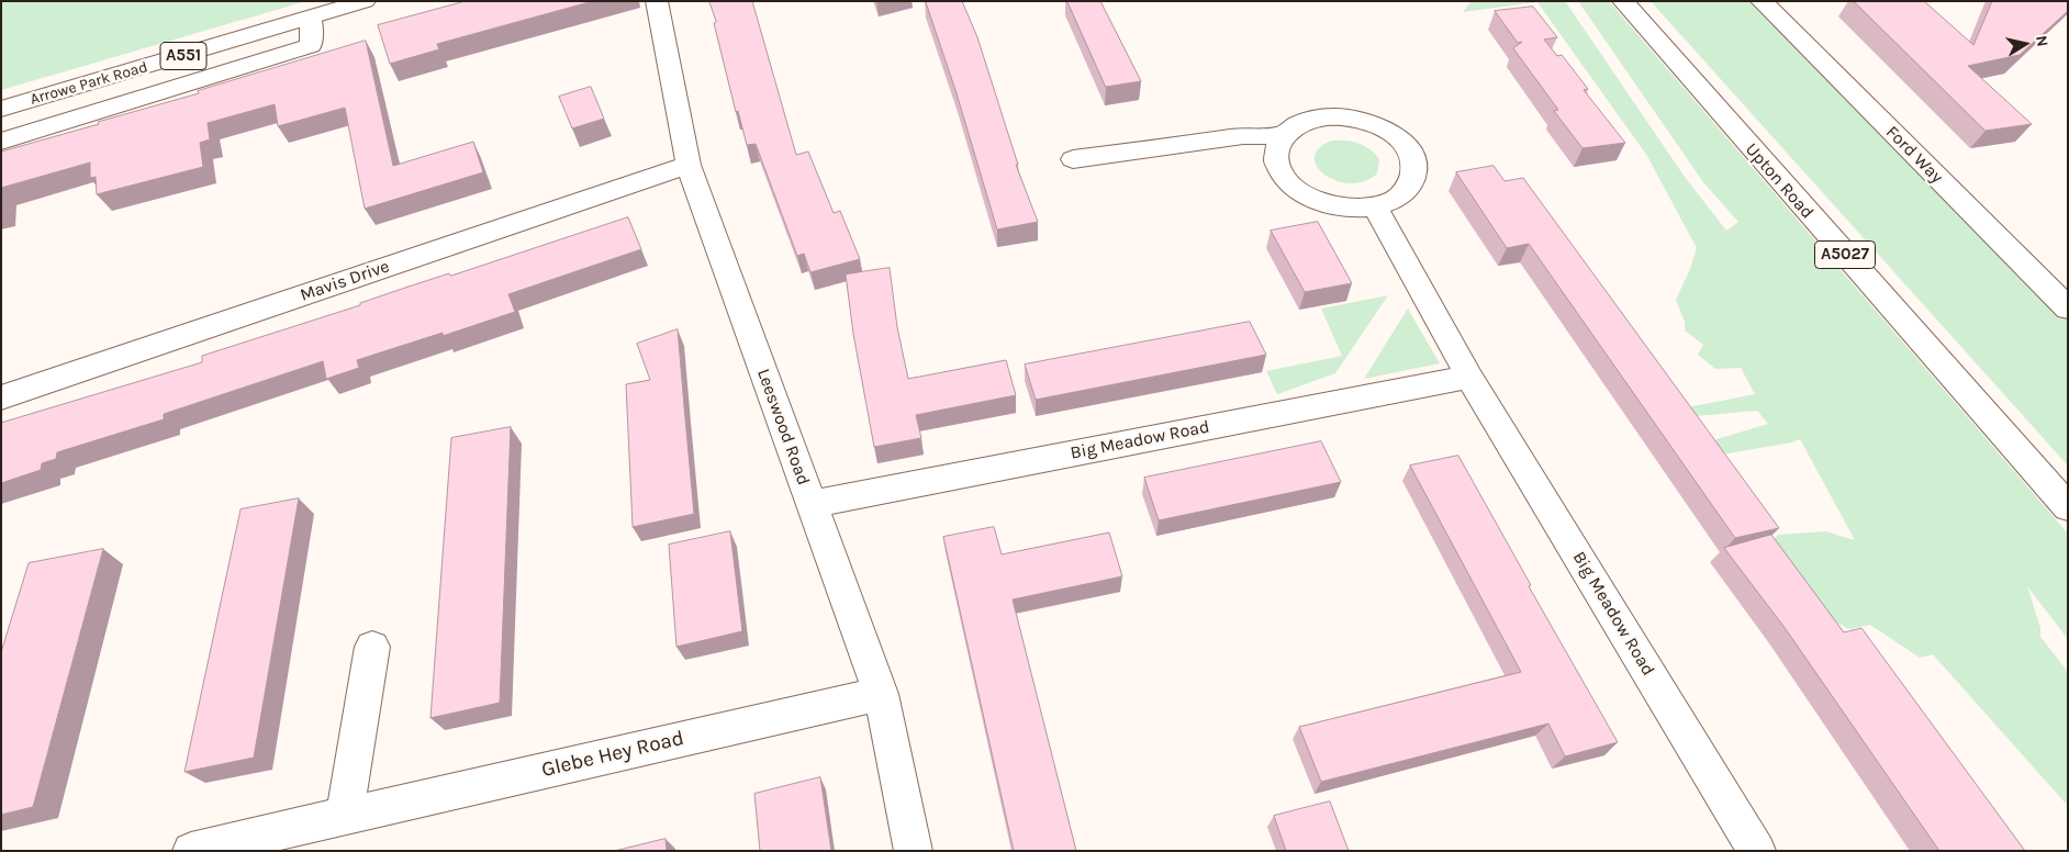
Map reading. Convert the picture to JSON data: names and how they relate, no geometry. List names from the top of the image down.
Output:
{
  "streets": {
    "street": [
      "A551",
      "Arrowe Park Road",
      "Ford Way",
      "Upton Road",
      "A5027",
      "Mavis Drive",
      "Leeswood Road",
      "Big Meadow Road",
      "Glebe Hey Road"
    ]
  },
  "crossings": [
    ["Mavis Drive", "Leeswood Road"],
    ["Leeswood Road", "Big Meadow Road"],
    ["Leeswood Road", "Glebe Hey Road"]
  ],
  "north": "right"
}
